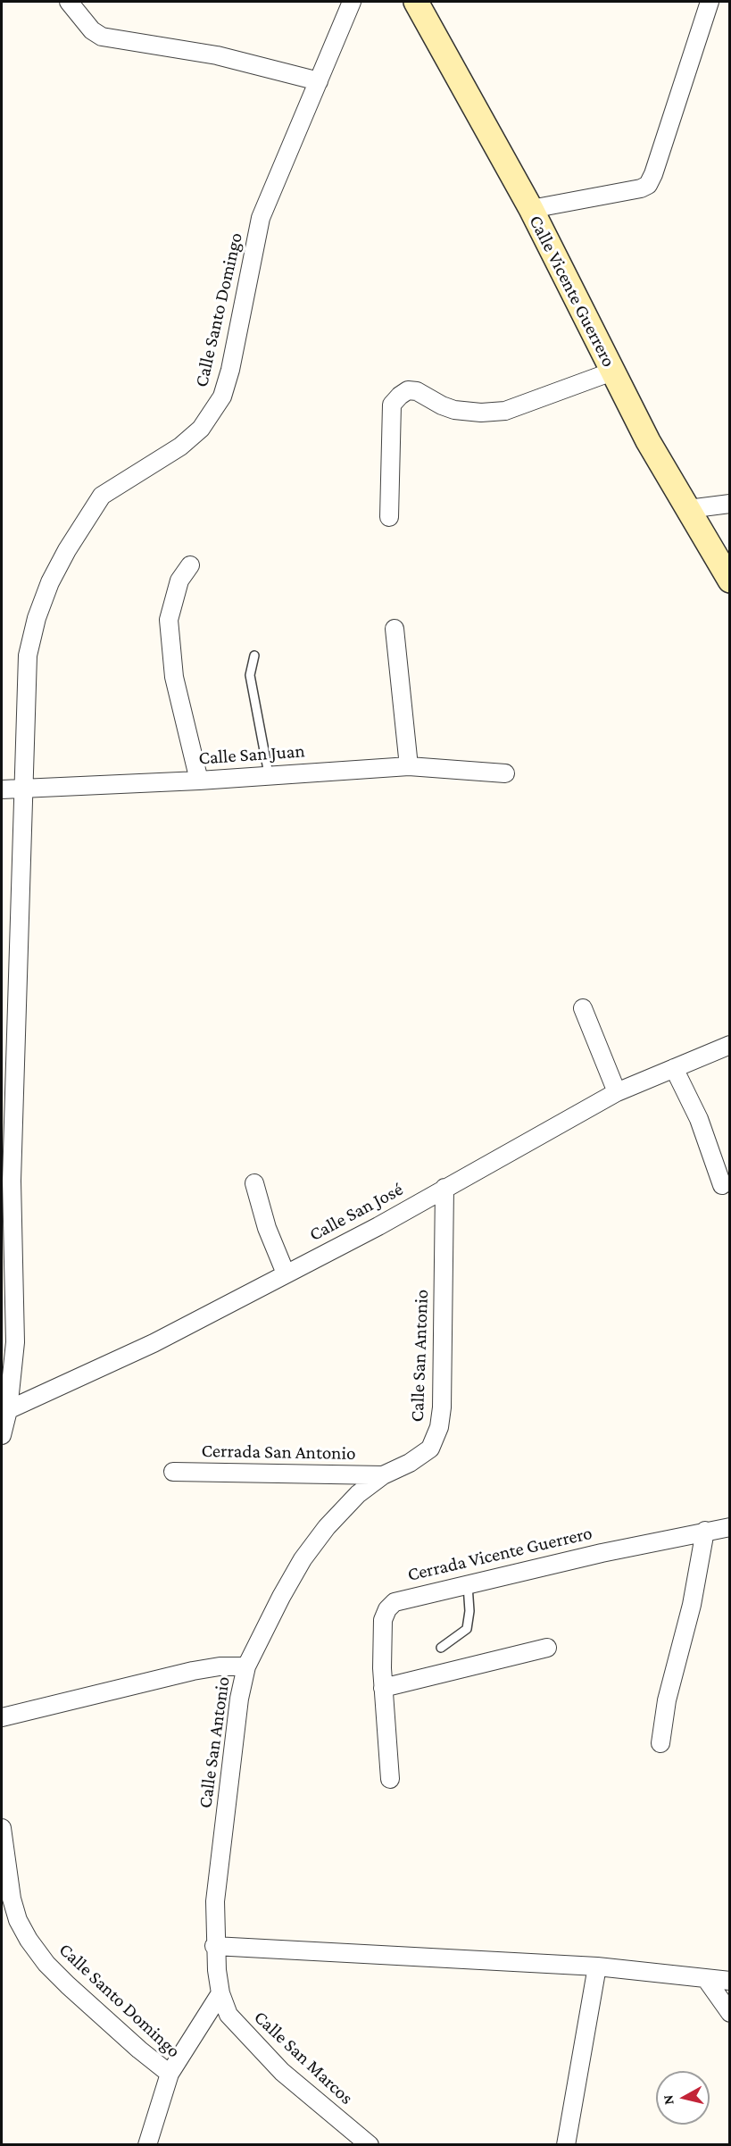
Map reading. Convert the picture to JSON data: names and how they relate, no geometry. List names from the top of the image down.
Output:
{
  "streets": {
    "street": [
      "Calle Vicente Guerrero",
      "Calle Santo Domingo",
      "Calle San Juan",
      "Calle San José",
      "Calle San Antonio",
      "Cerrada San Antonio",
      "Cerrada Vicente Guerrero",
      "Calle San Marcos"
    ]
  },
  "crossings": [
    ["Calle Santo Domingo", "Calle San Juan"],
    ["Calle Santo Domingo", "Calle San José"],
    ["Calle San José", "Calle San Antonio"],
    ["Calle San Antonio", "Cerrada San Antonio"],
    ["Calle San Antonio", "Calle San Marcos"]
  ],
  "north": "left"
}
